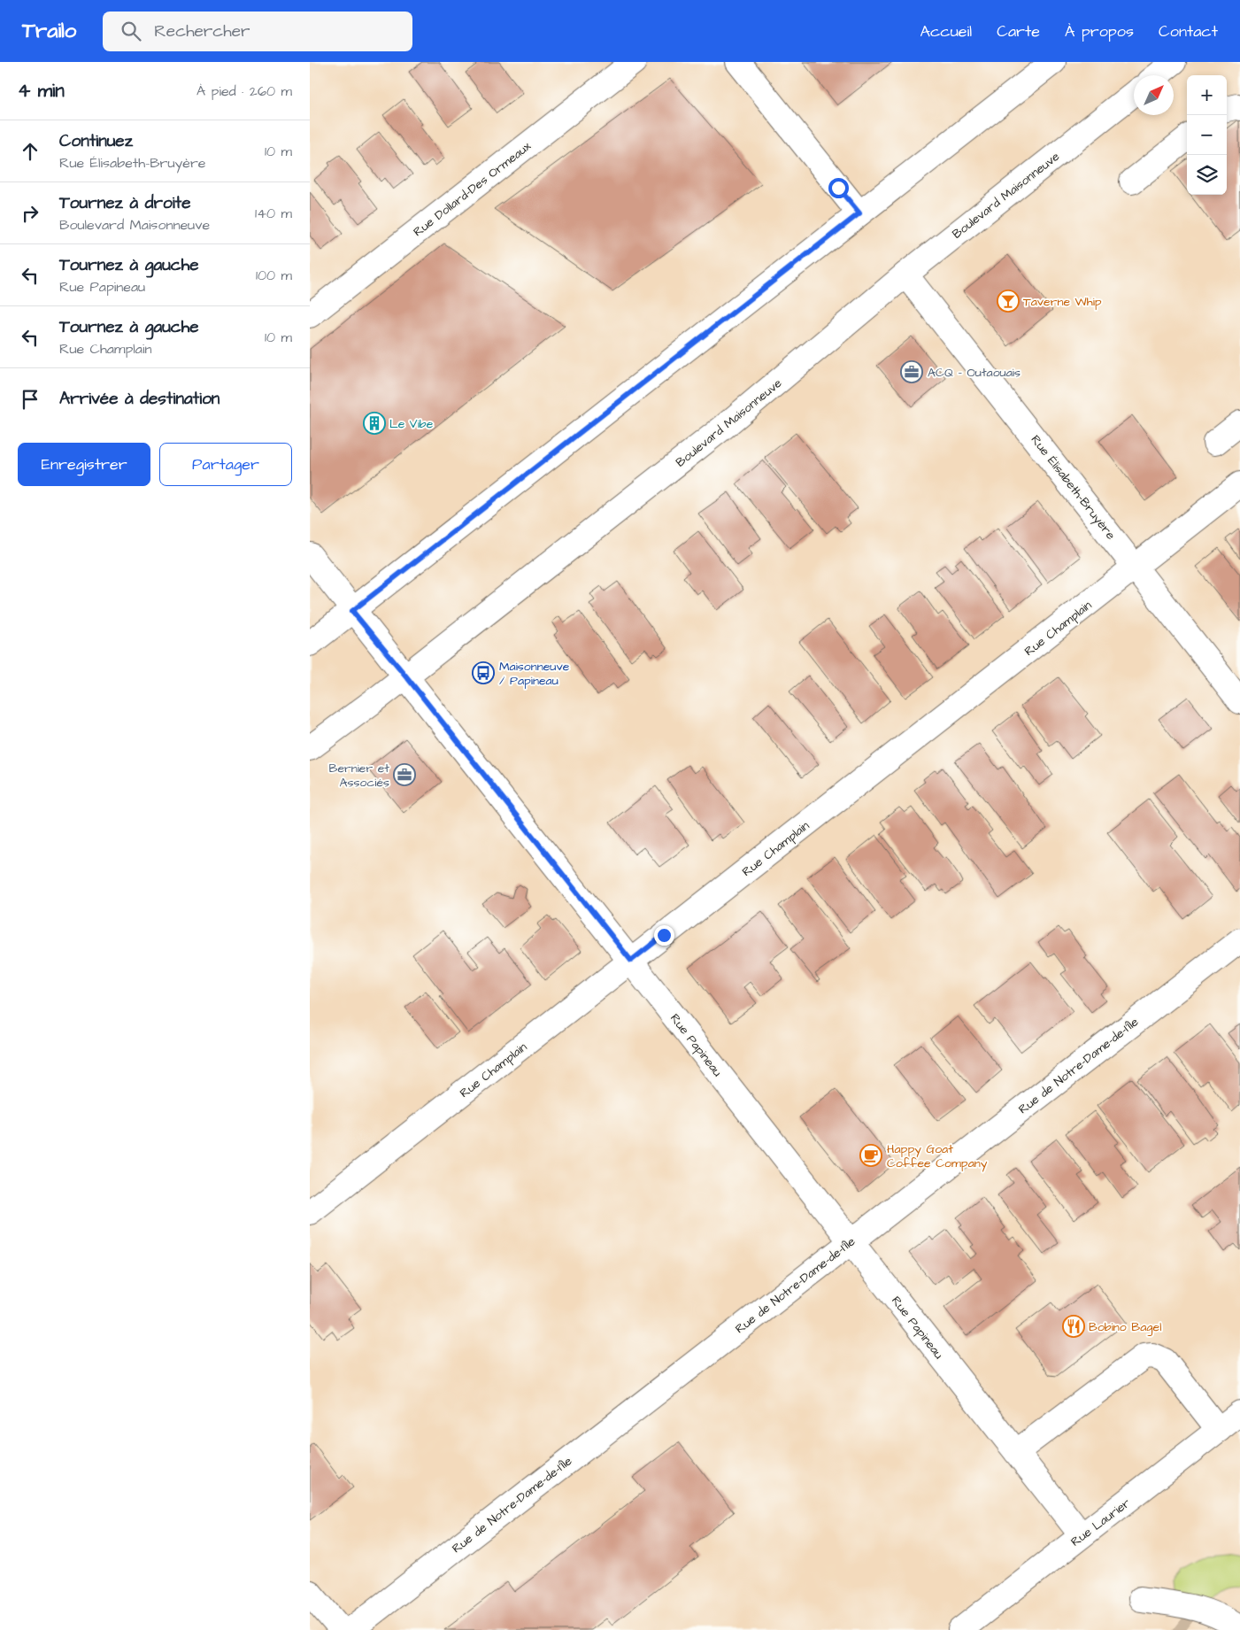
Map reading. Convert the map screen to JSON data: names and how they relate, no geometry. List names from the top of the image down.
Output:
{
  "streets": {
    "street": [
      "Rue Dollard-Des Ormeaux",
      "Boulevard Maisonneuve",
      "Rue Élisabeth-Bruyère",
      "Rue Champlain",
      "Rue Papineau",
      "Rue de Notre-Dame-de-I'Île",
      "Rue Laurier"
    ]
  },
  "crossings": [
    ["Boulevard Maisonneuve", "Rue Élisabeth-Bruyère"],
    ["Boulevard Maisonneuve", "Rue Papineau"],
    ["Rue Élisabeth-Bruyère", "Rue Champlain"],
    ["Rue Champlain", "Rue Papineau"],
    ["Rue Papineau", "Rue de Notre-Dame-de-I'Île"],
    ["Rue Papineau", "Rue Laurier"]
  ],
  "places": {
    "bar": ["Taverne Whip"],
    "office": ["ACQ - Outaouais", "Bernier et Associés"],
    "building": ["Le Vibe"],
    "bus stop": ["Maisonneuve / Papineau"],
    "cafe": ["Happy Goat Coffee Company"],
    "restaurant": ["Bobino Bagel"]
  },
  "north": "top right",
  "page": {
    "header": "Trailo",
    "search": "Rechercher",
    "nav": [
      "Accueil",
      "Carte",
      "À propos",
      "Contact"
    ],
    "heading": ["4 min", "À pied · 260 m"],
    "map_buttons": ["+", "−"],
    "list": [
      ["Continuez", "Rue Élisabeth-Bruyère", "10 m"],
      ["Tournez à droite", "Boulevard Maisonneuve", "140 m"],
      ["Tournez à gauche", "Rue Papineau", "100 m"],
      ["Tournez à gauche", "Rue Champlain", "10 m"],
      "Arrivée à destination"
    ],
    "buttons": ["Enregistrer", "Partager"]
  }
}
